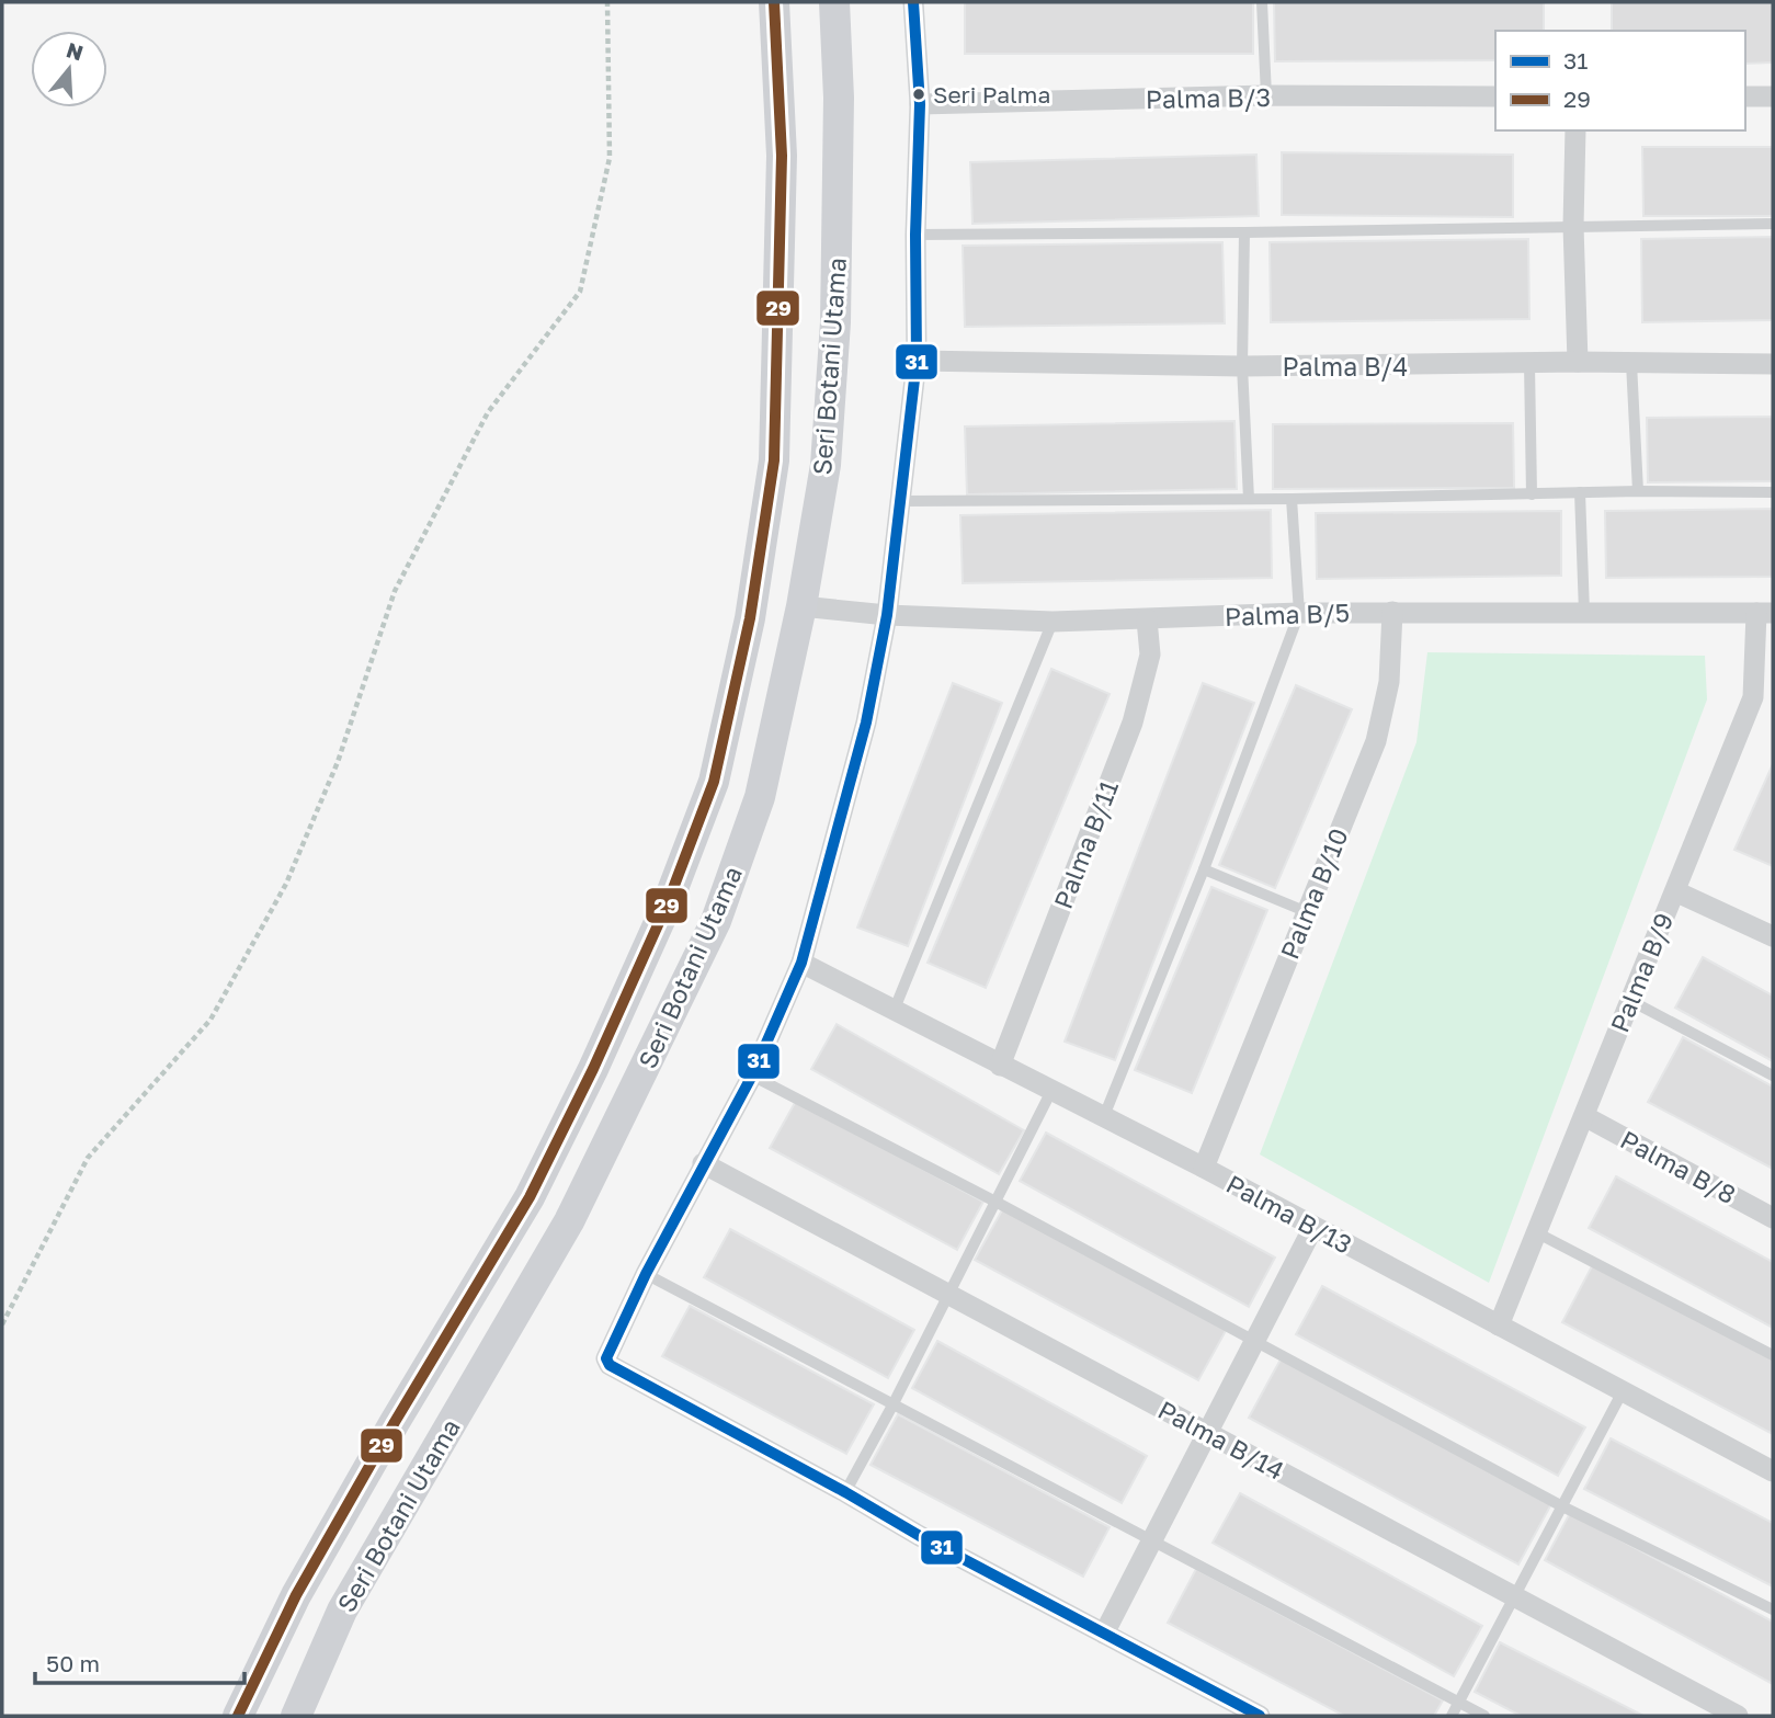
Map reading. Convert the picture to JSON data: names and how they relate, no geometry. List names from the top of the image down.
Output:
{
  "streets": {
    "main road": ["Seri Botani Utama"],
    "street": [
      "Palma B/3",
      "Palma B/4",
      "Palma B/5",
      "Palma B/11",
      "Palma B/10",
      "Palma B/9",
      "Palma B/8",
      "Palma B/13",
      "Palma B/14"
    ]
  },
  "crossings": [
    ["Seri Botani Utama", "Palma B/5"],
    ["Palma B/5", "Palma B/11"],
    ["Palma B/5", "Palma B/10"],
    ["Palma B/5", "Palma B/9"],
    ["Palma B/11", "Palma B/13"],
    ["Palma B/10", "Palma B/13"],
    ["Palma B/9", "Palma B/8"],
    ["Palma B/9", "Palma B/13"]
  ],
  "places": ["Seri Palma"],
  "lines": ["transit line 31", "transit line 29"],
  "legend": ["31", "29"],
  "scale_bar": "50 m",
  "north": "top"
}
